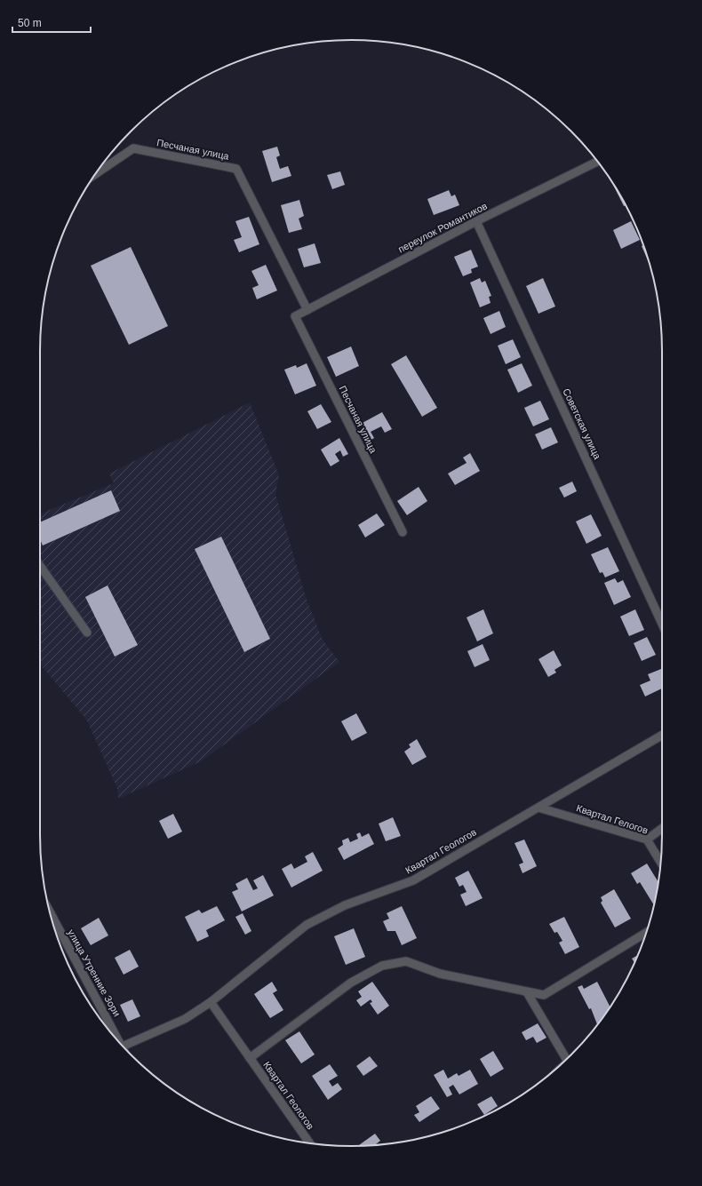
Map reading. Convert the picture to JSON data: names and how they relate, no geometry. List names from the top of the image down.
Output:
{
  "streets": {
    "street": [
      "Песчаная улица",
      "переулок Романтиков",
      "Советская улица",
      "Квартал Гелогов",
      "Квартал Геологов",
      "улица Утренние Зори"
    ]
  },
  "crossings": [
    ["Песчаная улица", "переулок Романтиков"],
    ["переулок Романтиков", "Советская улица"],
    ["Квартал Гелогов", "Квартал Геологов"]
  ],
  "scale_bar": "50 m"
}
